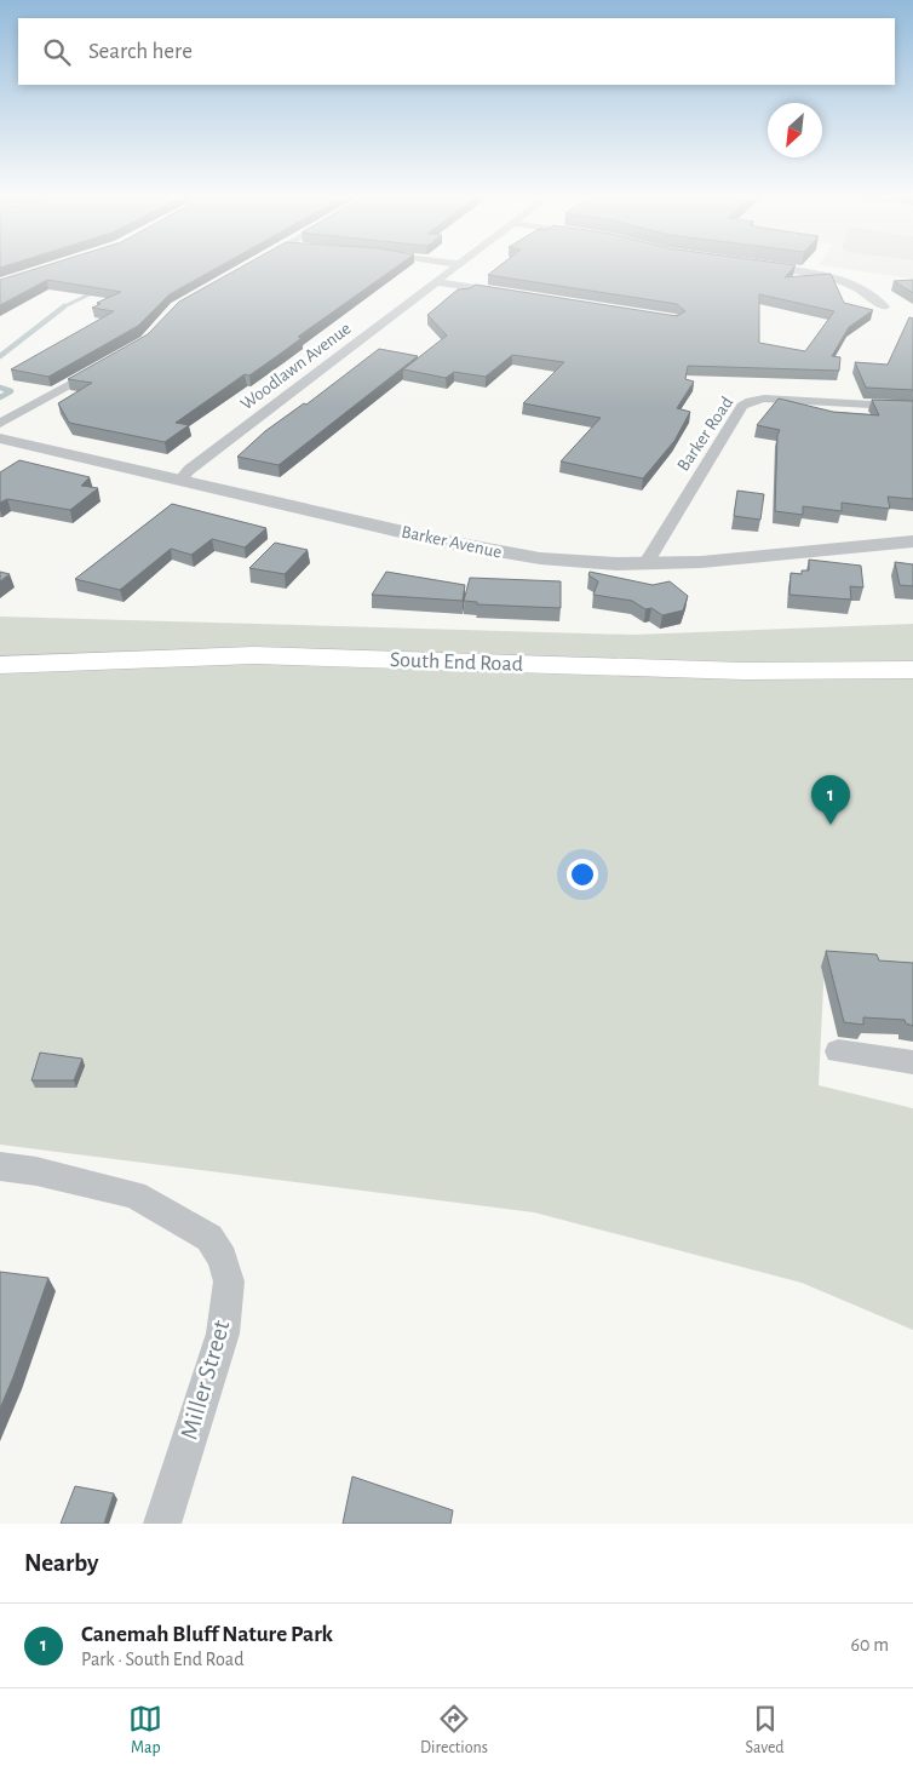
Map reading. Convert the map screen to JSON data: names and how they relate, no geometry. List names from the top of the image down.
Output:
{
  "streets": {
    "main road": ["South End Road"],
    "street": [
      "Woodlawn Avenue",
      "Barker Road",
      "Barker Avenue",
      "Miller Street"
    ]
  },
  "crossings": [
    ["Woodlawn Avenue", "Barker Avenue"],
    ["Barker Road", "Barker Avenue"]
  ],
  "north": "bottom left",
  "page": {
    "search": "Search here",
    "pins": "1",
    "heading": "Nearby",
    "list": [
      {
        "mark": "1",
        "name": "Canemah Bluff Nature Park",
        "note": "Park · South End Road",
        "value": "60 m"
      }
    ],
    "nav": ["Map", "Directions", "Saved"]
  }
}
